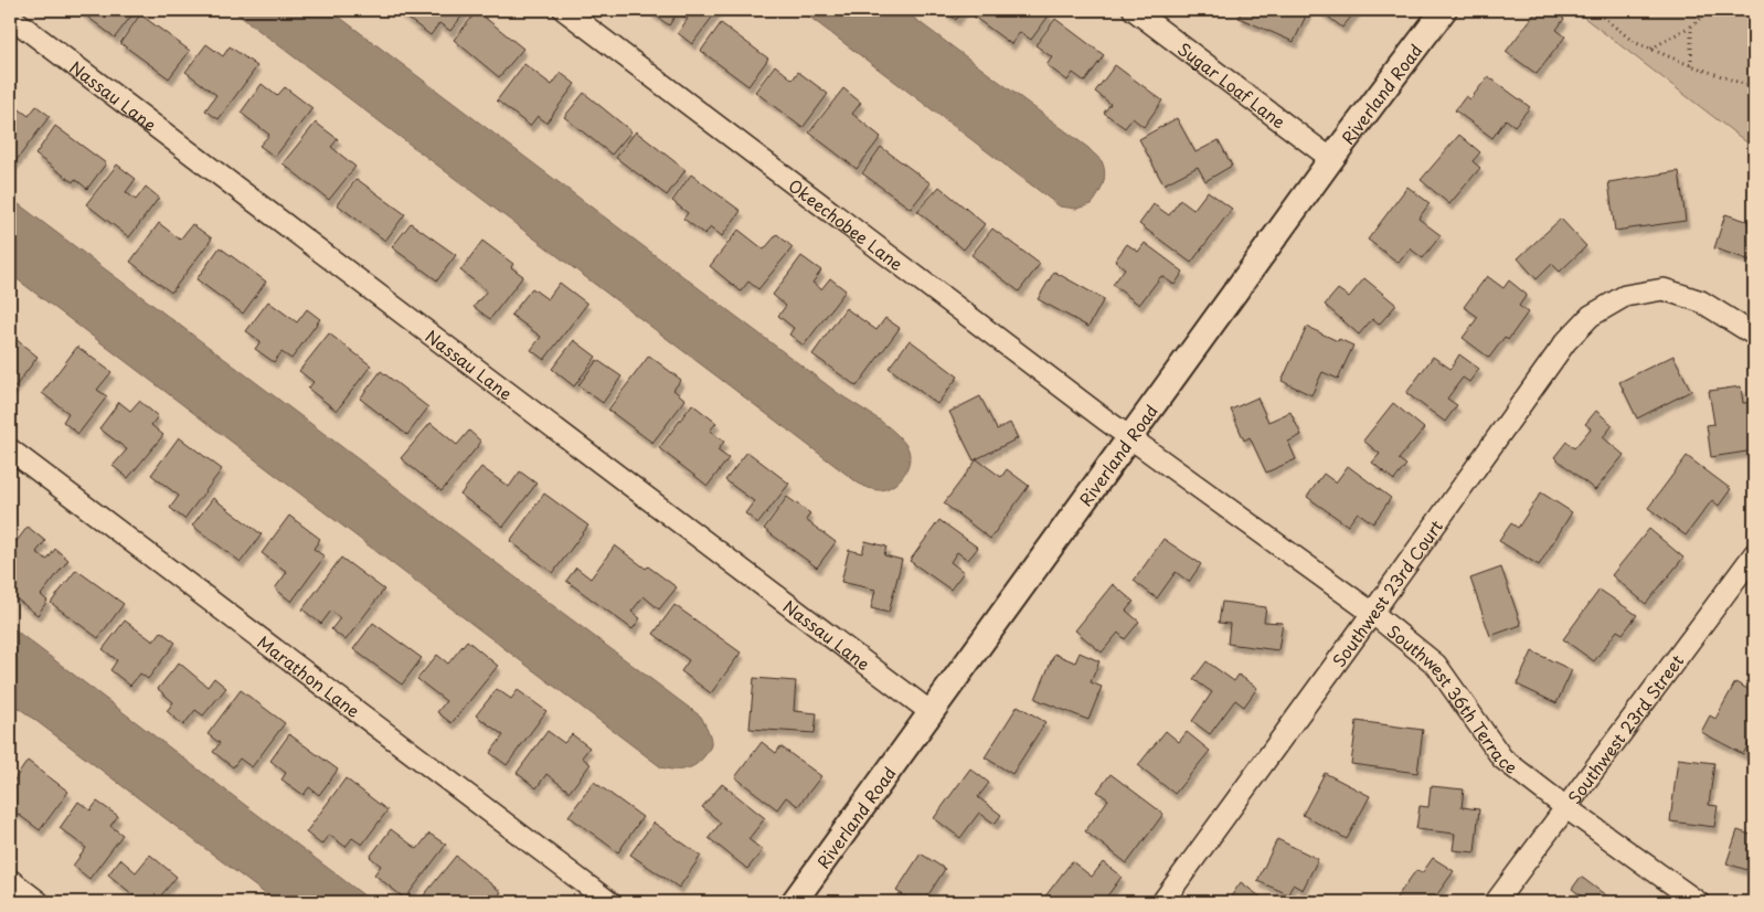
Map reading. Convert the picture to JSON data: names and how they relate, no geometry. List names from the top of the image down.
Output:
{
  "streets": {
    "street": [
      "Sugar Loaf Lane",
      "Riverland Road",
      "Nassau Lane",
      "Okeechobee Lane",
      "Southwest 23rd Court",
      "Marathon Lane",
      "Southwest 36th Terrace",
      "Southwest 23rd Street"
    ]
  },
  "crossings": [
    ["Sugar Loaf Lane", "Riverland Road"],
    ["Riverland Road", "Nassau Lane"],
    ["Riverland Road", "Okeechobee Lane"],
    ["Riverland Road", "Southwest 36th Terrace"],
    ["Okeechobee Lane", "Southwest 36th Terrace"],
    ["Southwest 23rd Court", "Southwest 36th Terrace"],
    ["Southwest 36th Terrace", "Southwest 23rd Street"]
  ]
}
